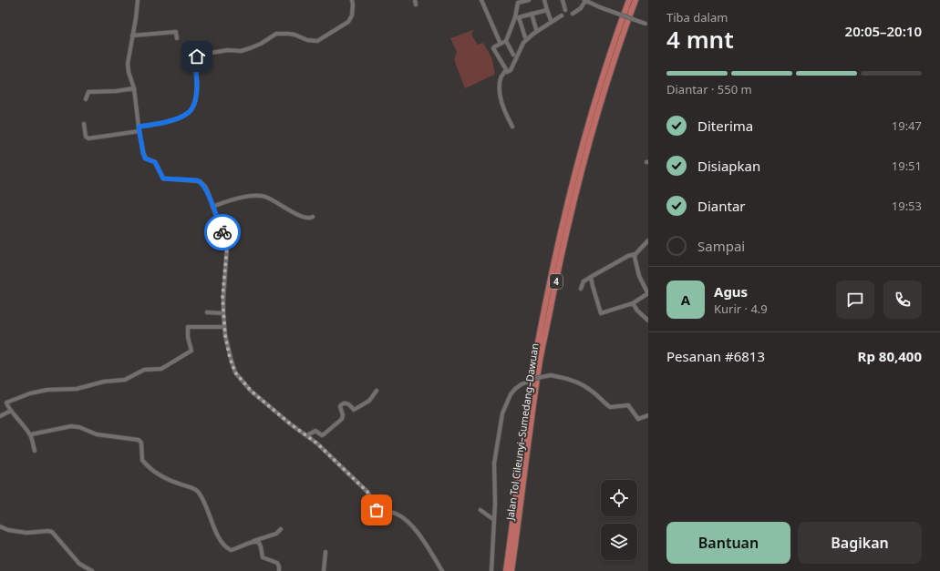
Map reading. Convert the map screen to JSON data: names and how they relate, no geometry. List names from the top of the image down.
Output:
{
  "streets": {
    "highway": ["4", "Jalan Tol Cileunyi–Sumedang–Dawuan"]
  },
  "page": {
    "heading": ["4 mnt", "Tiba dalam", "20:05–20:10"],
    "panel": [
      "Agus",
      "Kurir · 4.9",
      "Pesanan #6813",
      "Rp 80,400"
    ],
    "bar": "Diantar · 550 m",
    "list": [
      ["Diterima", "19:47"],
      ["Disiapkan", "19:51"],
      ["Diantar", "19:53"],
      "Sampai"
    ],
    "round": "A",
    "buttons": ["Bantuan", "Bagikan"]
  }
}
